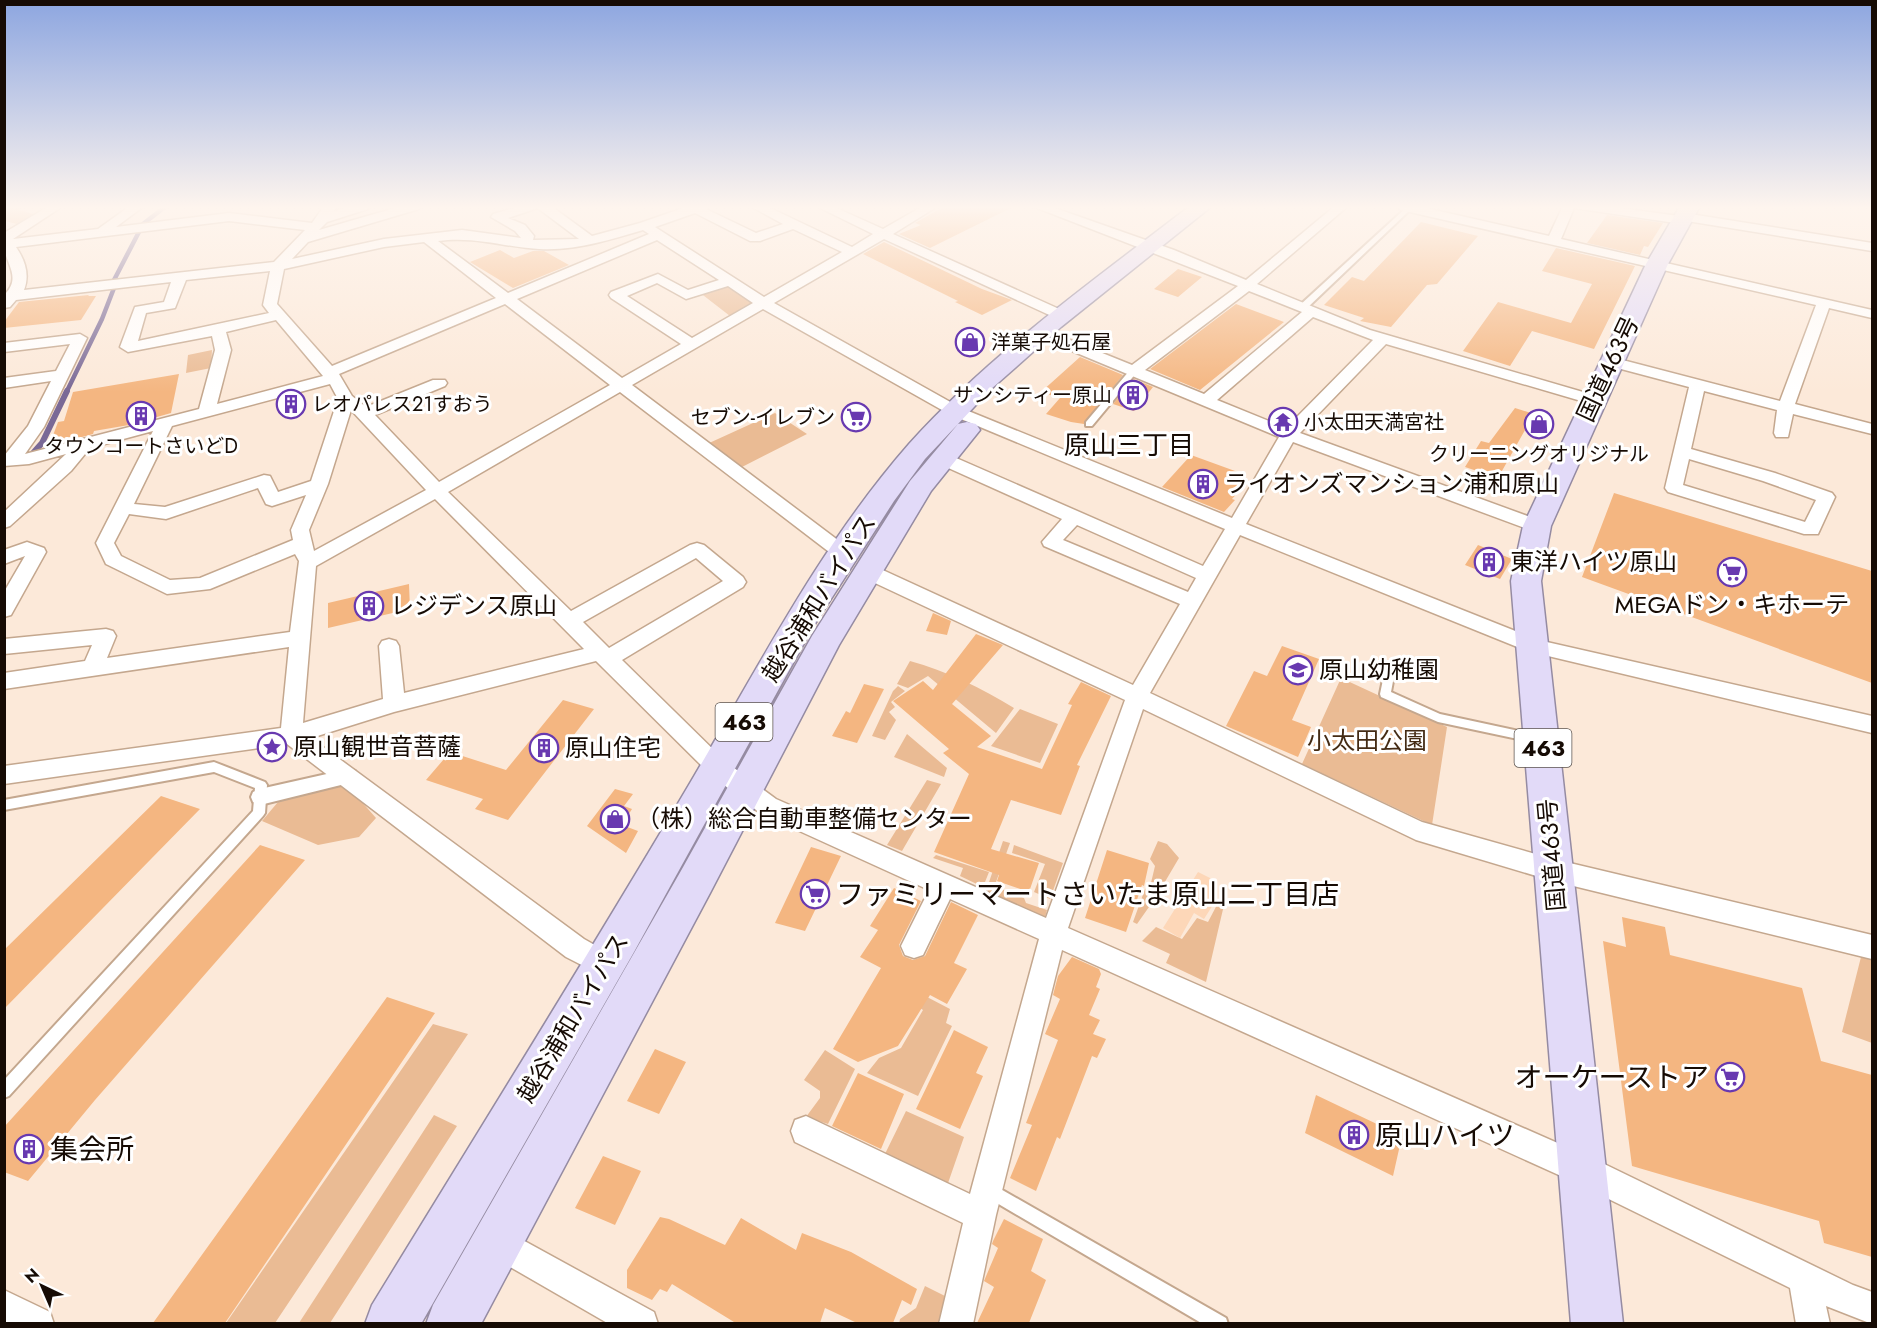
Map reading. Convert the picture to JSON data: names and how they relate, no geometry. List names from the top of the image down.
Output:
{
  "streets": {
    "highway": ["国道463号", "越谷浦和バイパス", "463"]
  },
  "districts": ["原山三丁目"],
  "parks": ["小太田公園"],
  "places": {
    "shop": ["洋菓子処石屋", "クリーニングオリジナル", "（株）総合自動車整備センター"],
    "building": [
      "サンシティー原山",
      "レオパレス21すおう",
      "タウンコートさいどD",
      "ライオンズマンション浦和原山",
      "東洋ハイツ原山",
      "レジデンス原山",
      "原山住宅",
      "原山ハイツ",
      "集会所"
    ],
    "supermarket": [
      "セブン-イレブン",
      "MEGAドン・キホーテ",
      "ファミリーマートさいたま原山二丁目店",
      "オーケーストア"
    ],
    "temple": ["小太田天満宮社"],
    "school or university": ["原山幼稚園"],
    "place": ["原山観世音菩薩"]
  },
  "north": "top left"
}
